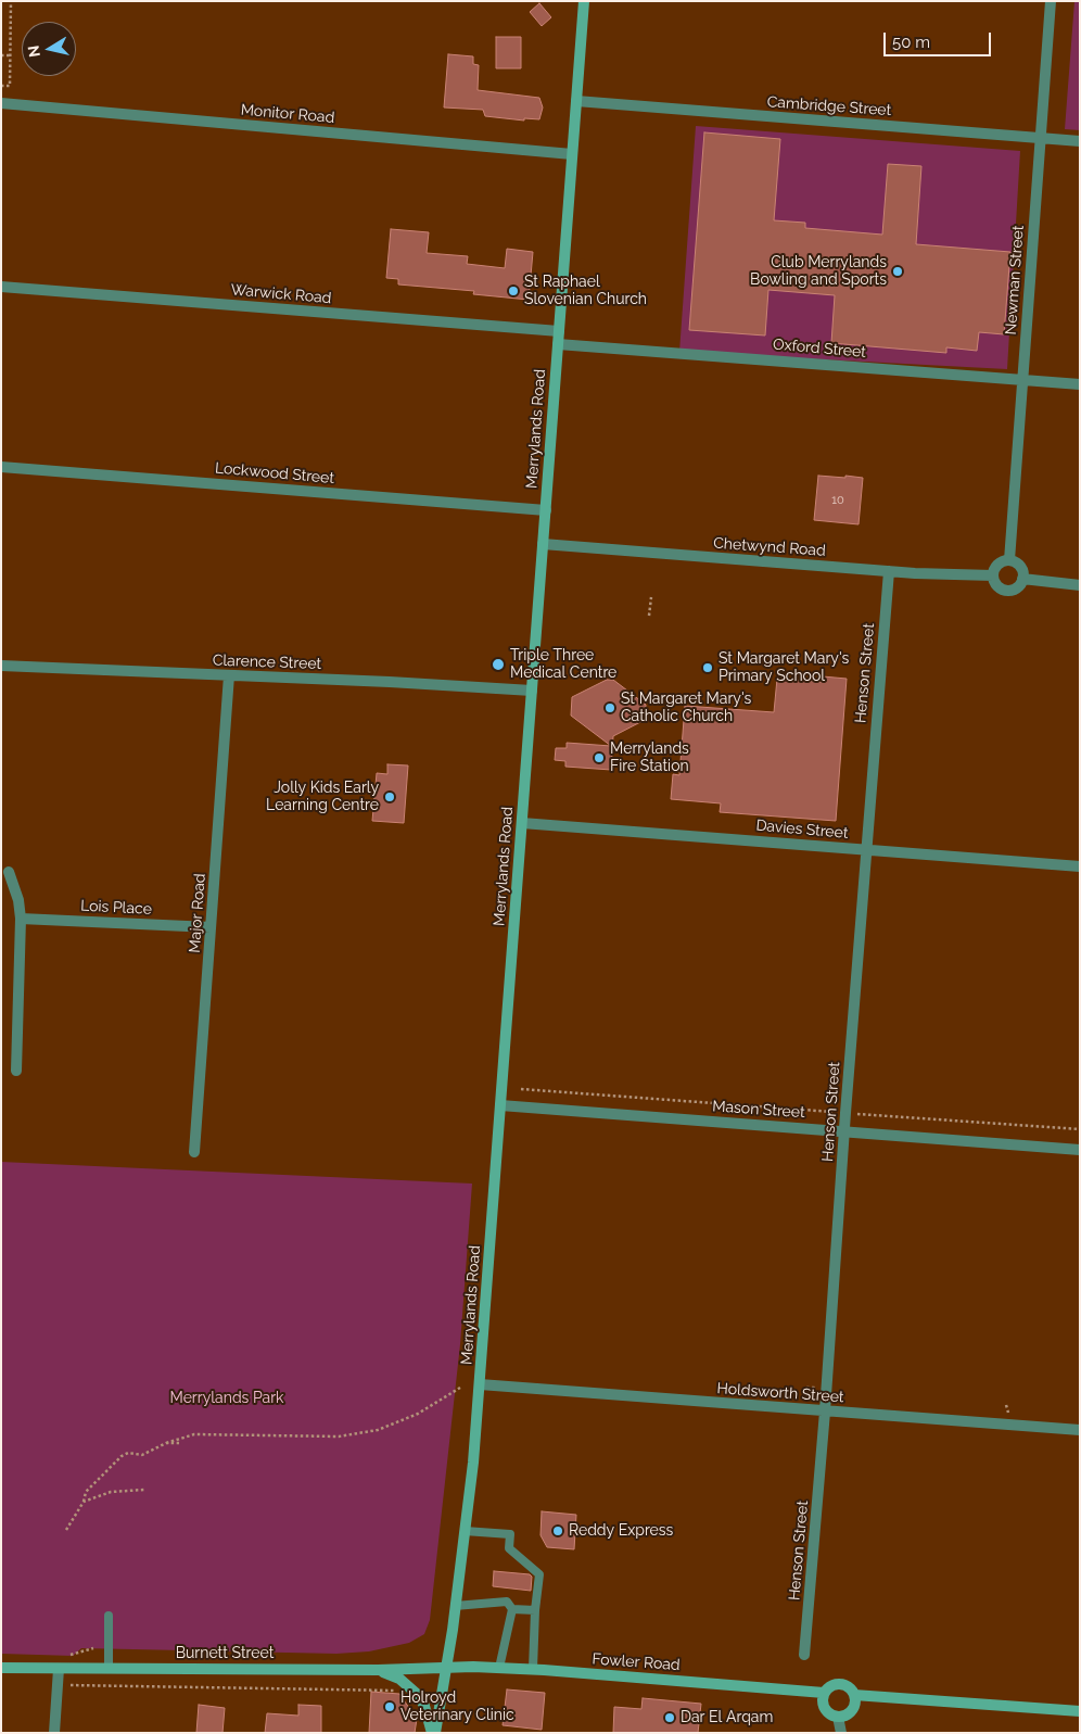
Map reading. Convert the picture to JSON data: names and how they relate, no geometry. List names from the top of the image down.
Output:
{
  "streets": {
    "main road": ["Merrylands Road", "Burnett Street", "Fowler Road"],
    "street": [
      "Cambridge Street",
      "Monitor Road",
      "Newman Street",
      "Warwick Road",
      "Oxford Street",
      "Lockwood Street",
      "Chetwynd Road",
      "Clarence Street",
      "Henson Street",
      "Davies Street",
      "Lois Place",
      "Major Road",
      "Mason Street",
      "Holdsworth Street"
    ]
  },
  "crossings": [
    ["Cambridge Street", "Newman Street"],
    ["Cambridge Street", "Merrylands Road"],
    ["Monitor Road", "Merrylands Road"],
    ["Newman Street", "Oxford Street"],
    ["Newman Street", "Chetwynd Road"],
    ["Warwick Road", "Merrylands Road"],
    ["Oxford Street", "Merrylands Road"],
    ["Merrylands Road", "Lockwood Street"],
    ["Merrylands Road", "Chetwynd Road"],
    ["Merrylands Road", "Clarence Street"],
    ["Merrylands Road", "Davies Street"],
    ["Merrylands Road", "Mason Street"],
    ["Merrylands Road", "Holdsworth Street"],
    ["Merrylands Road", "Burnett Street"],
    ["Merrylands Road", "Fowler Road"],
    ["Chetwynd Road", "Henson Street"],
    ["Clarence Street", "Major Road"],
    ["Henson Street", "Davies Street"],
    ["Henson Street", "Mason Street"],
    ["Henson Street", "Holdsworth Street"],
    ["Lois Place", "Major Road"],
    ["Burnett Street", "Fowler Road"]
  ],
  "parks": ["Merrylands Park"],
  "places": [
    "Club Merrylands Bowling and Sports",
    "St Raphael Slovenian Church",
    "Triple Three Medical Centre",
    "St Margaret Mary's Primary School",
    "St Margaret Mary's Catholic Church",
    "Merrylands Fire Station",
    "Jolly Kids Early Learning Centre",
    "Reddy Express",
    "Holroyd Veterinary Clinic",
    "Dar El Arqam"
  ],
  "house_numbers": ["10"],
  "scale_bar": "50 m",
  "north": "left"
}
